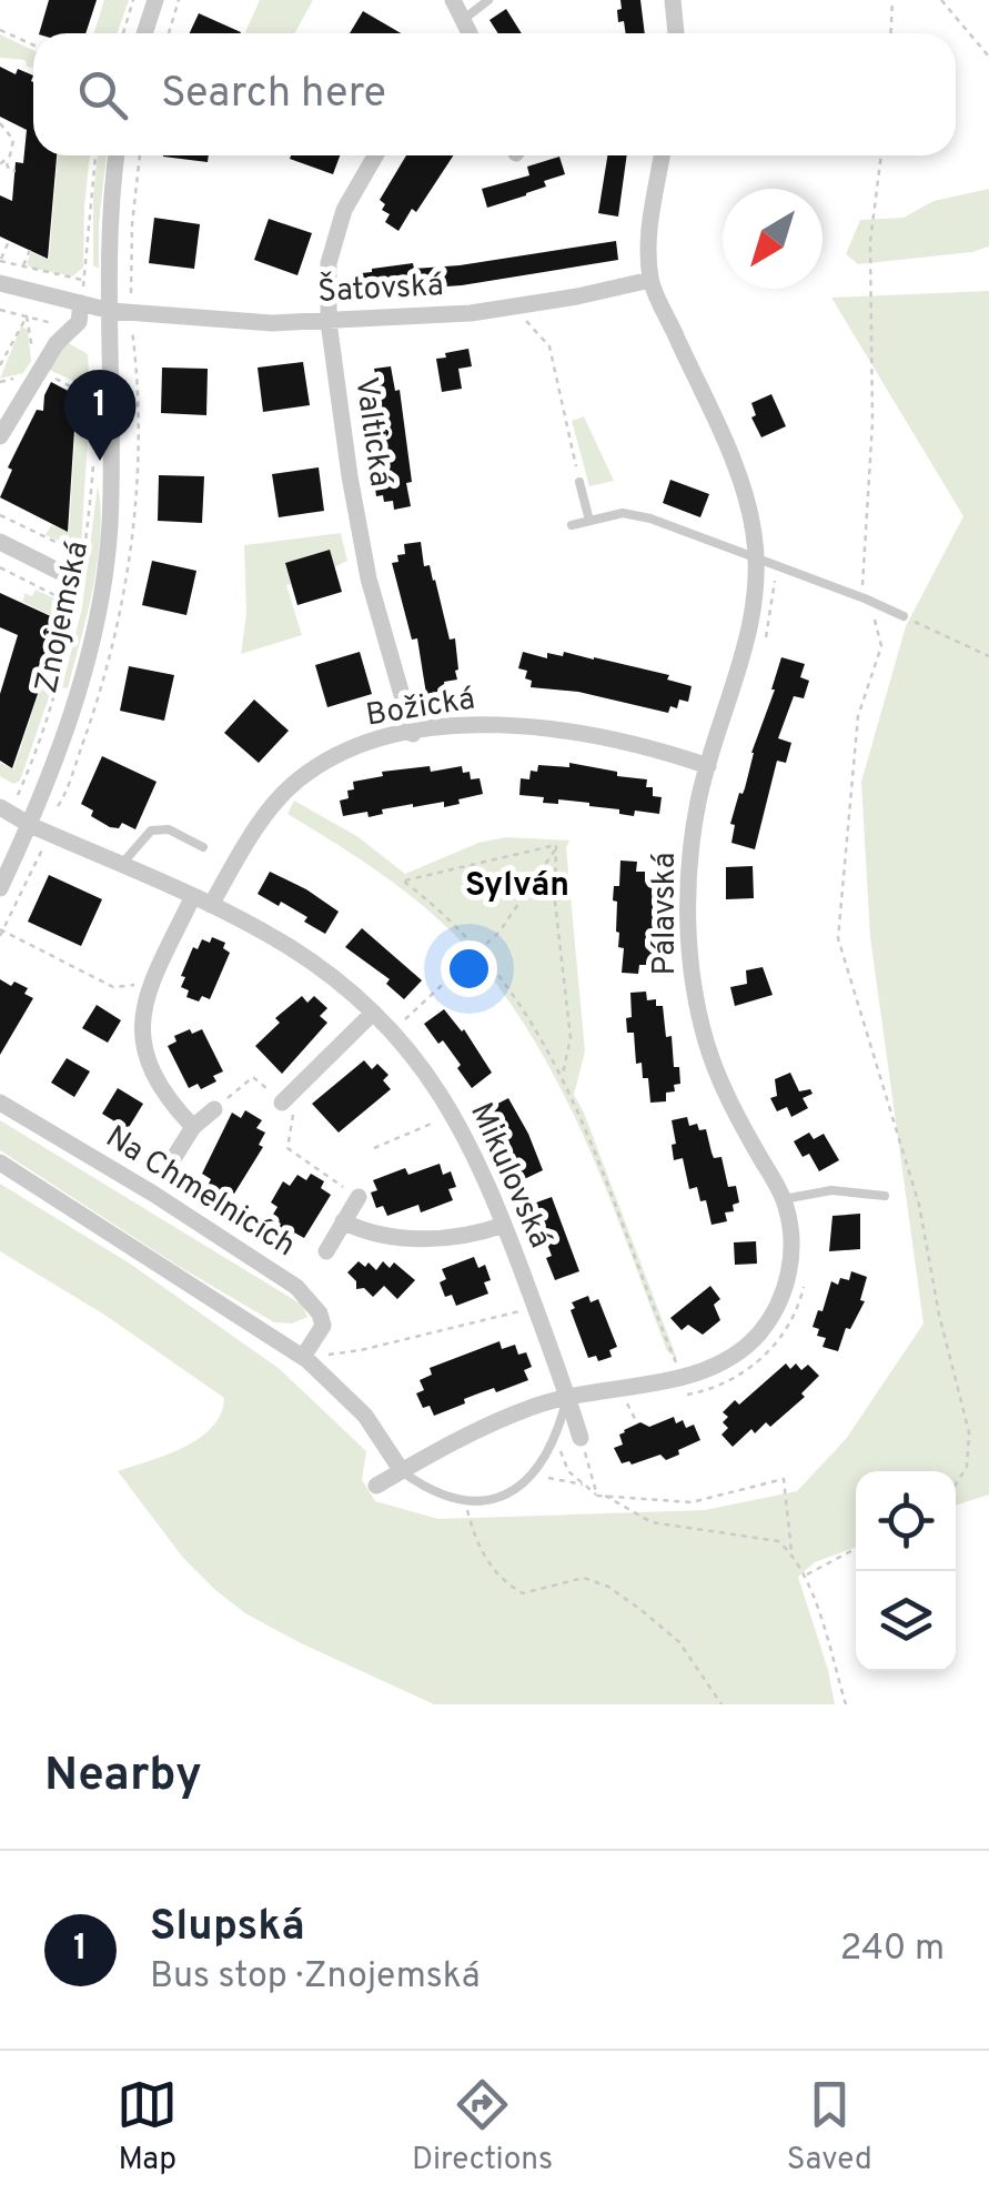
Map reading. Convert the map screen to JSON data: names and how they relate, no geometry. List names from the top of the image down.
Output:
{
  "streets": {
    "street": [
      "Šatovská",
      "Valtická",
      "Znojemská",
      "Božická",
      "Pálavská",
      "Mikulovská",
      "Na Chmelnicích"
    ]
  },
  "crossings": [
    ["Šatovská", "Valtická"],
    ["Šatovská", "Znojemská"],
    ["Šatovská", "Pálavská"],
    ["Valtická", "Božická"],
    ["Znojemská", "Mikulovská"],
    ["Božická", "Pálavská"],
    ["Božická", "Mikulovská"],
    ["Pálavská", "Mikulovská"]
  ],
  "districts": ["Sylván"],
  "north": "bottom left",
  "page": {
    "search": "Search here",
    "pins": "1",
    "heading": "Nearby",
    "list": [
      {
        "mark": "1",
        "name": "Slupská",
        "note": "Bus stop · Znojemská",
        "value": "240 m"
      }
    ],
    "nav": ["Map", "Directions", "Saved"]
  }
}
